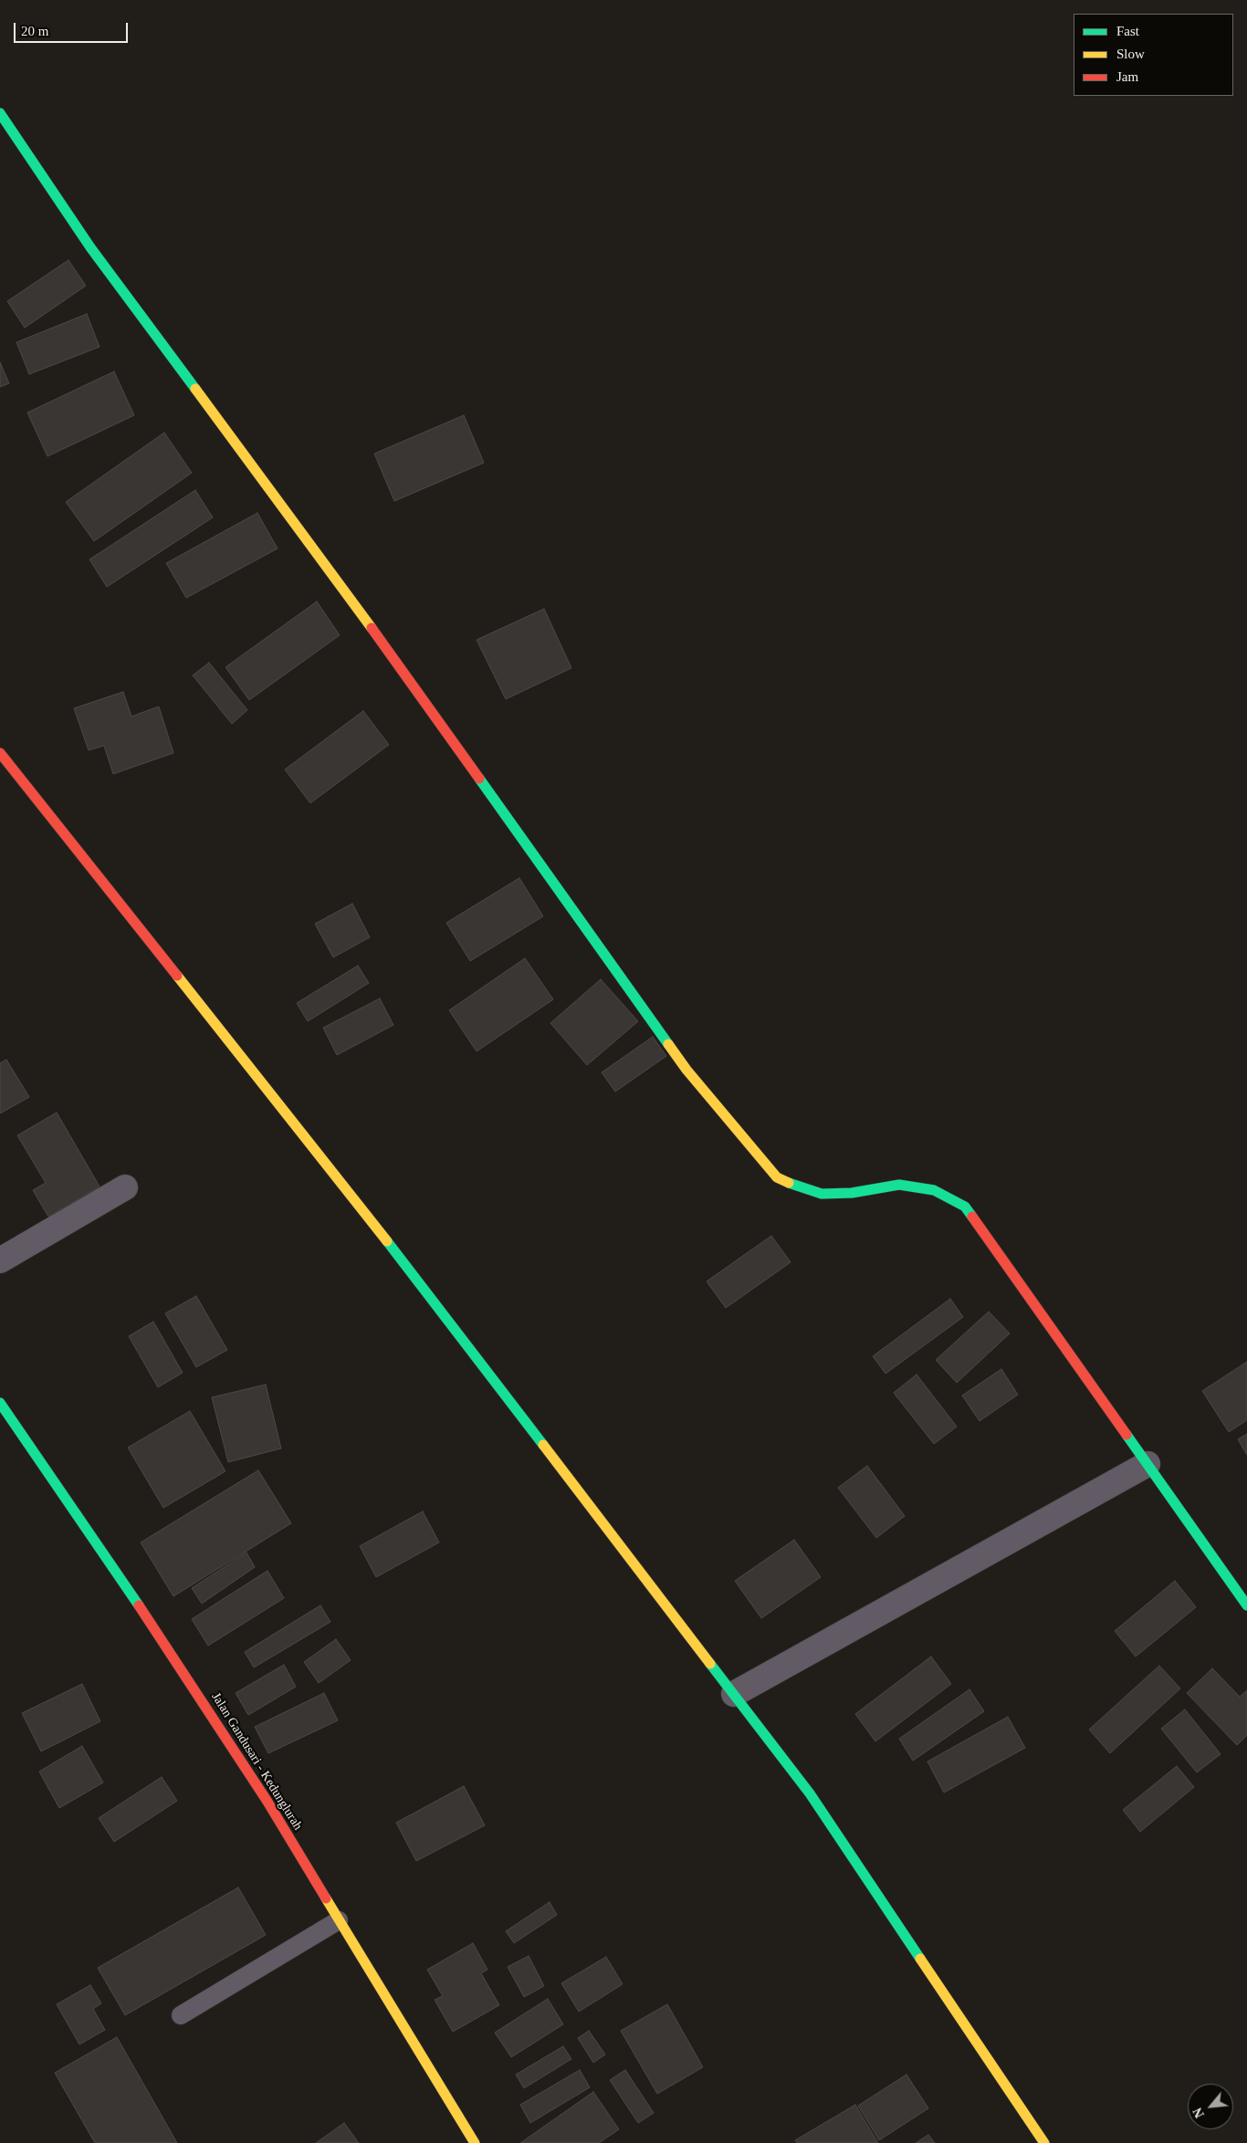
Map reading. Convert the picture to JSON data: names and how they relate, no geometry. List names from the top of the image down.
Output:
{
  "streets": {
    "street": ["Jalan Gandusari - Kedunglurah"]
  },
  "legend": ["Fast", "Slow", "Jam"],
  "scale_bar": "20 m",
  "north": "bottom left"
}
